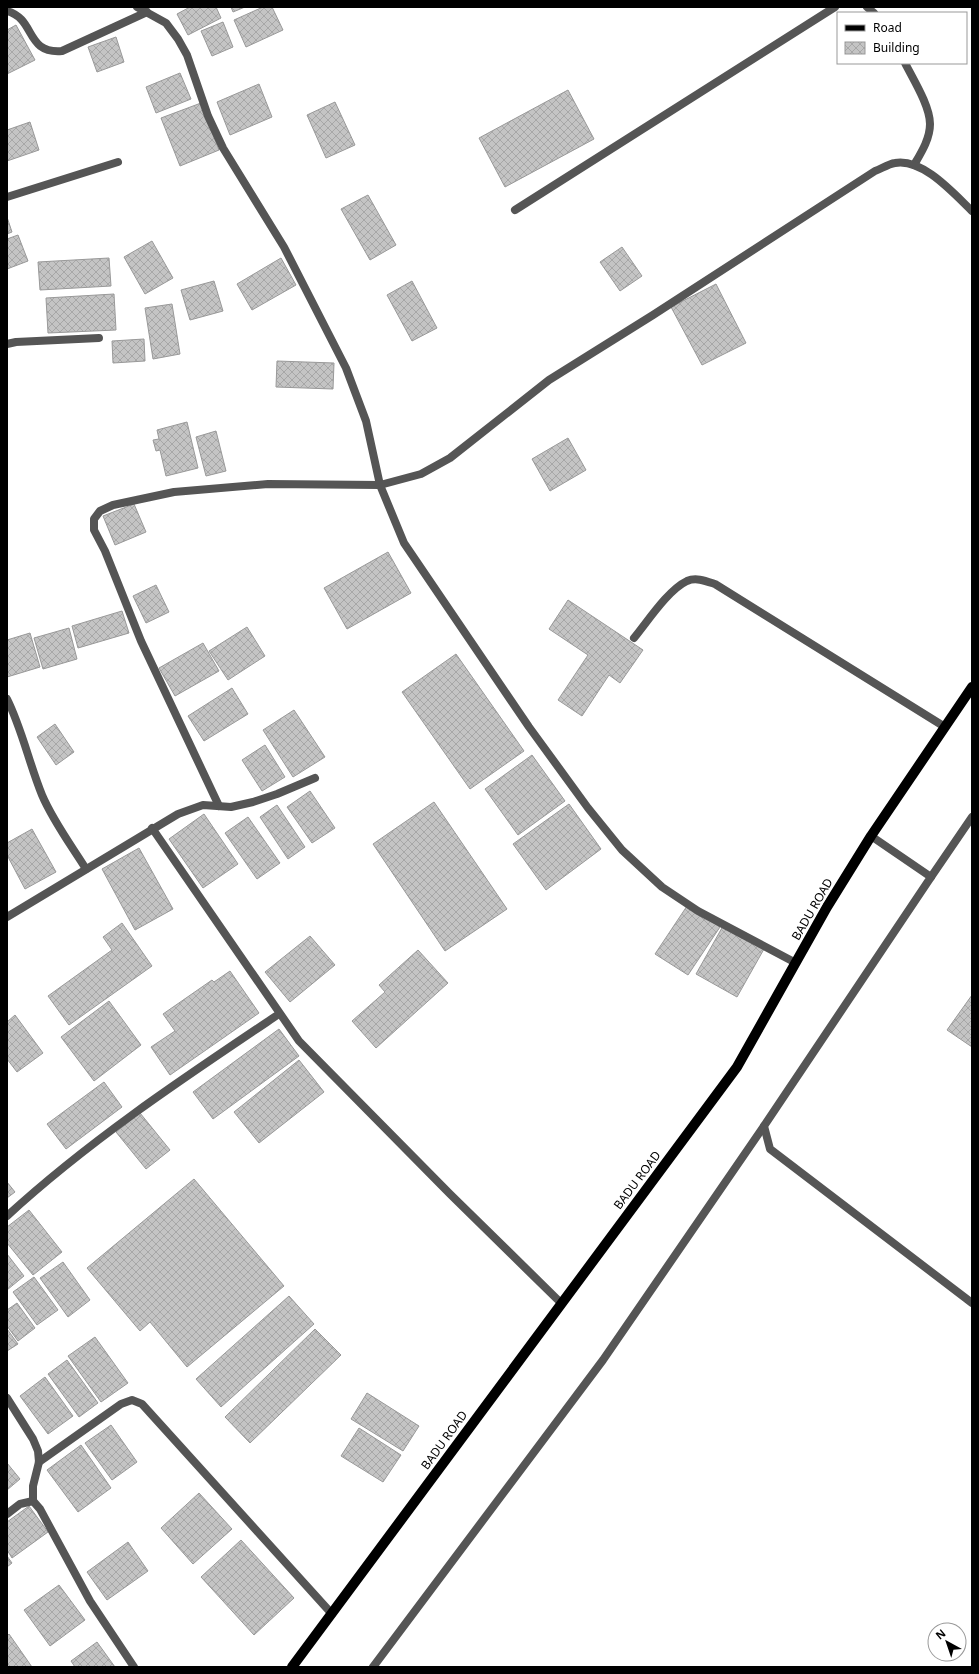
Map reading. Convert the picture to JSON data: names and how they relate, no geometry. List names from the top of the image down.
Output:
{
  "streets": {
    "main road": ["BADU ROAD"]
  },
  "legend": ["Road", "Building"],
  "north": "top left"
}
